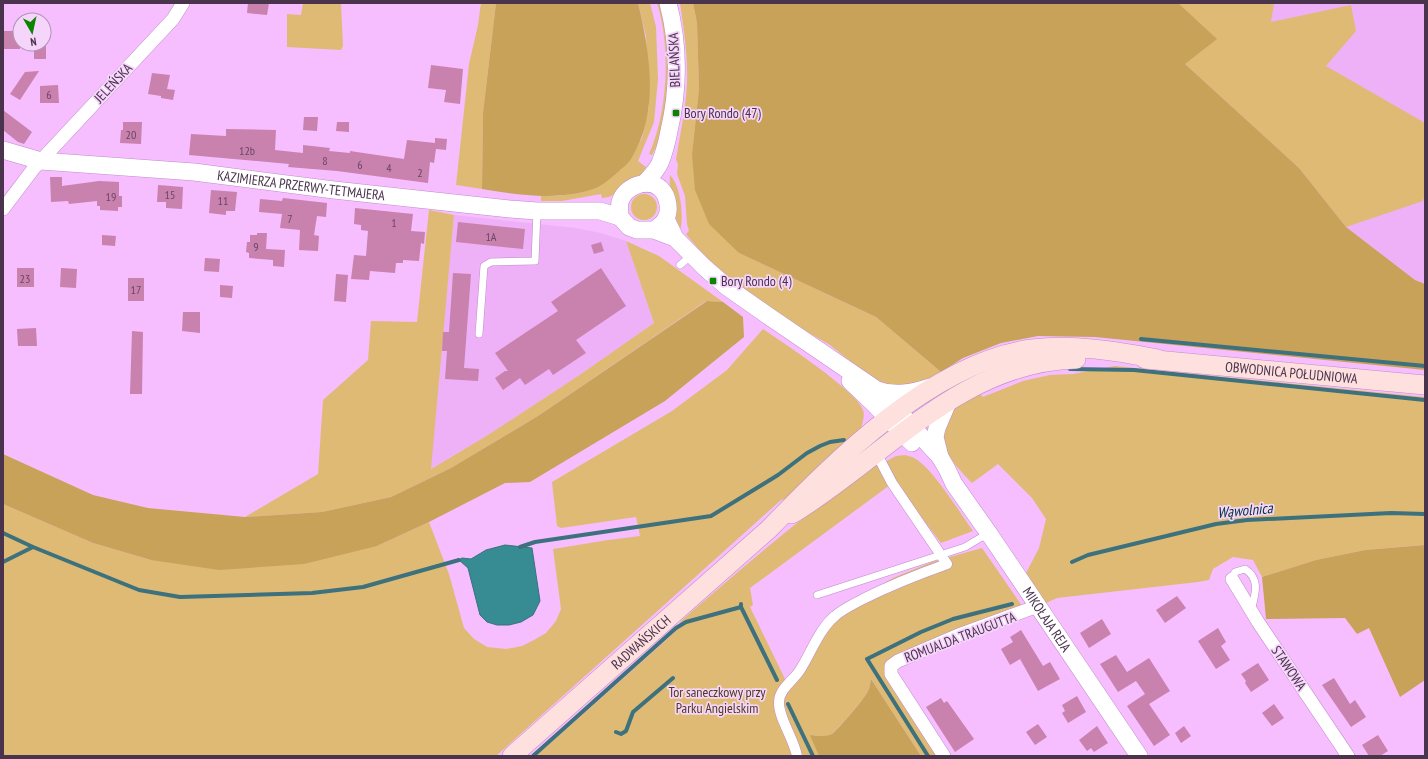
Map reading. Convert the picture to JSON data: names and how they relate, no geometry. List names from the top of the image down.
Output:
{
  "streets": {
    "main road": ["OBWODNICA POŁUDNIOWA", "RADWAŃSKICH"],
    "street": [
      "BIELAŃSKA",
      "JELEŃSKA",
      "KAZIMIERZA PRZERWY-TETMAJERA",
      "MIKOŁAJA REJA",
      "ROMUALDA TRAUGUTTA",
      "STAWOWA"
    ]
  },
  "crossings": [
    ["BIELAŃSKA", "KAZIMIERZA PRZERWY-TETMAJERA"],
    ["BIELAŃSKA", "MIKOŁAJA REJA"],
    ["JELEŃSKA", "KAZIMIERZA PRZERWY-TETMAJERA"],
    ["KAZIMIERZA PRZERWY-TETMAJERA", "MIKOŁAJA REJA"],
    ["OBWODNICA POŁUDNIOWA", "RADWAŃSKICH"],
    ["MIKOŁAJA REJA", "ROMUALDA TRAUGUTTA"],
    ["MIKOŁAJA REJA", "RADWAŃSKICH"]
  ],
  "water": ["Wąwolnica"],
  "parks": ["Tor saneczkowy przy Parku Angielskim"],
  "places": {
    "transit": ["Bory Rondo (47)", "Bory Rondo (4)"]
  },
  "house_numbers": [
    "6",
    "20",
    "12b",
    "8",
    "6",
    "4",
    "2",
    "15",
    "19",
    "11",
    "7",
    "1",
    "1A",
    "9",
    "23",
    "17"
  ],
  "north": "bottom"
}
